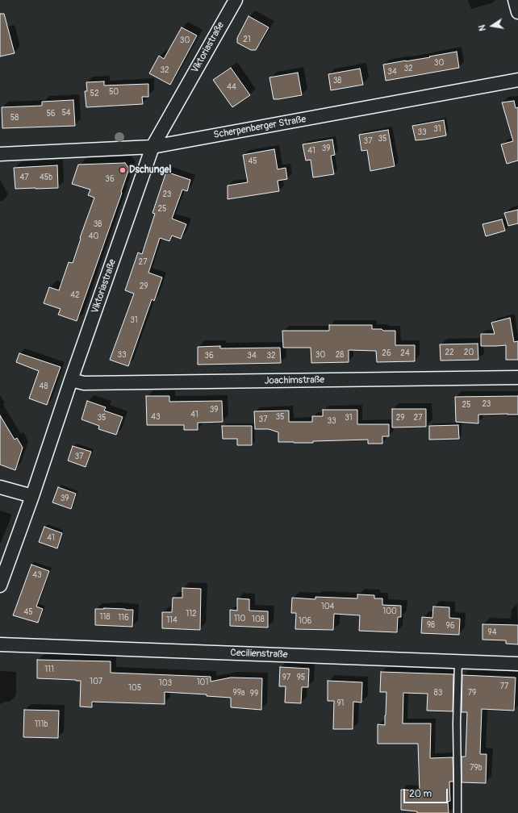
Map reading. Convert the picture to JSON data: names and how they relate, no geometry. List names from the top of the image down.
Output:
{
  "streets": {
    "street": [
      "Viktoriastraße",
      "Scherpenberger Straße",
      "Joachimstraße",
      "Cecilienstraße"
    ]
  },
  "crossings": [
    ["Viktoriastraße", "Scherpenberger Straße"],
    ["Viktoriastraße", "Joachimstraße"]
  ],
  "places": ["Dschungel"],
  "house_numbers": [
    "21",
    "30",
    "30",
    "32",
    "32",
    "34",
    "38",
    "44",
    "50",
    "52",
    "54",
    "56",
    "58",
    "31",
    "33",
    "35",
    "37",
    "39",
    "41",
    "45",
    "47",
    "45b",
    "36",
    "23",
    "25",
    "38",
    "40",
    "27",
    "29",
    "42",
    "31",
    "22",
    "20",
    "26",
    "24",
    "33",
    "30",
    "28",
    "36",
    "34",
    "32",
    "48",
    "23",
    "25",
    "39",
    "41",
    "43",
    "35",
    "35",
    "31",
    "29",
    "27",
    "37",
    "33",
    "37",
    "39",
    "41",
    "43",
    "104",
    "100",
    "45",
    "112",
    "118",
    "116",
    "110",
    "108",
    "114",
    "106",
    "98",
    "96",
    "94",
    "111",
    "97",
    "95",
    "107",
    "101",
    "103",
    "77",
    "105",
    "99a",
    "83",
    "79",
    "99",
    "91",
    "111b",
    "79b"
  ],
  "scale_bar": "20 m",
  "north": "left"
}
